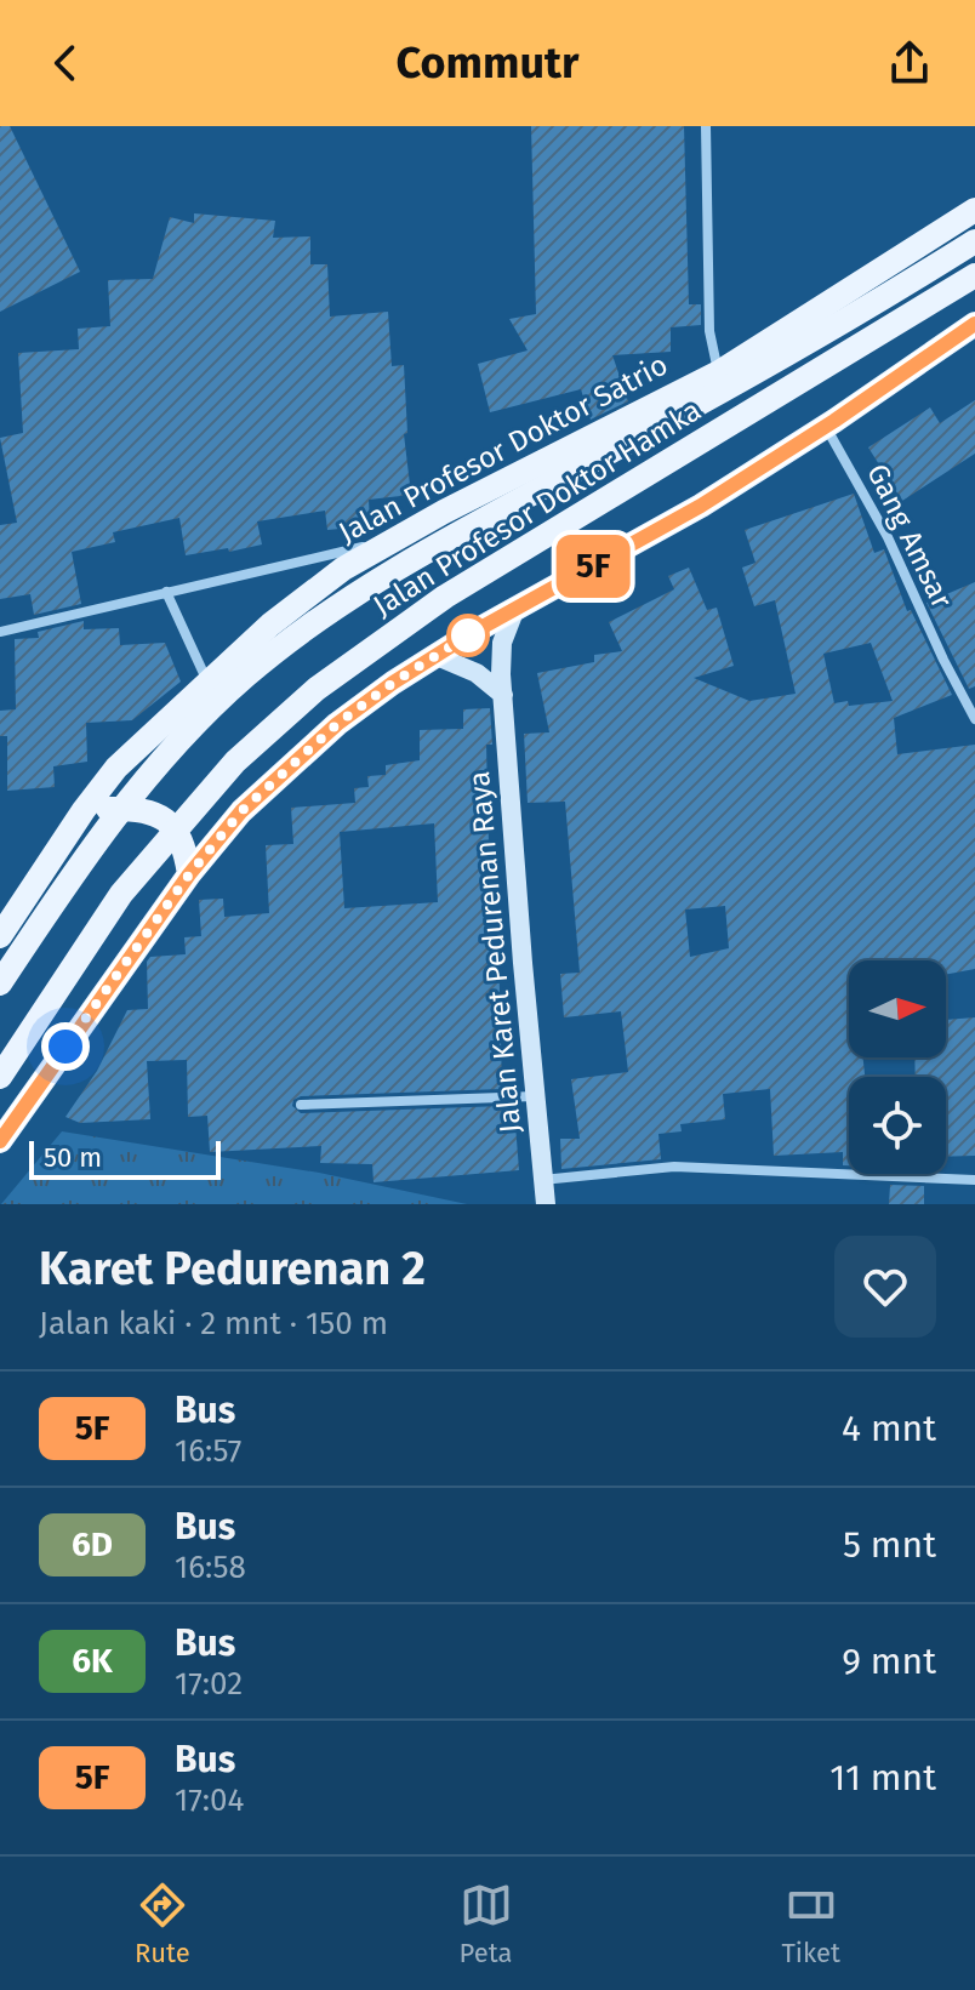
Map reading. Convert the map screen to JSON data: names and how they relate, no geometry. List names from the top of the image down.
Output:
{
  "streets": {
    "main road": ["Jalan Profesor Doktor Satrio", "Jalan Profesor Doktor Hamka"],
    "street": ["Gang Amsar", "Jalan Karet Pedurenan Raya"]
  },
  "lines": ["bus line 5F"],
  "scale_bar": "50 m",
  "north": "right",
  "page": {
    "header": "Commutr",
    "on_map": "5F",
    "scale": "50 m",
    "heading": ["Karet Pedurenan 2", "Jalan kaki · 2 mnt · 150 m"],
    "list": [
      {
        "mark": "5F",
        "name": "Bus",
        "note": "16:57",
        "value": "4 mnt"
      },
      {
        "mark": "6D",
        "name": "Bus",
        "note": "16:58",
        "value": "5 mnt"
      },
      {
        "mark": "6K",
        "name": "Bus",
        "note": "17:02",
        "value": "9 mnt"
      },
      {
        "mark": "5F",
        "name": "Bus",
        "note": "17:04",
        "value": "11 mnt"
      }
    ],
    "tabs": ["Rute", "Peta", "Tiket"]
  }
}
